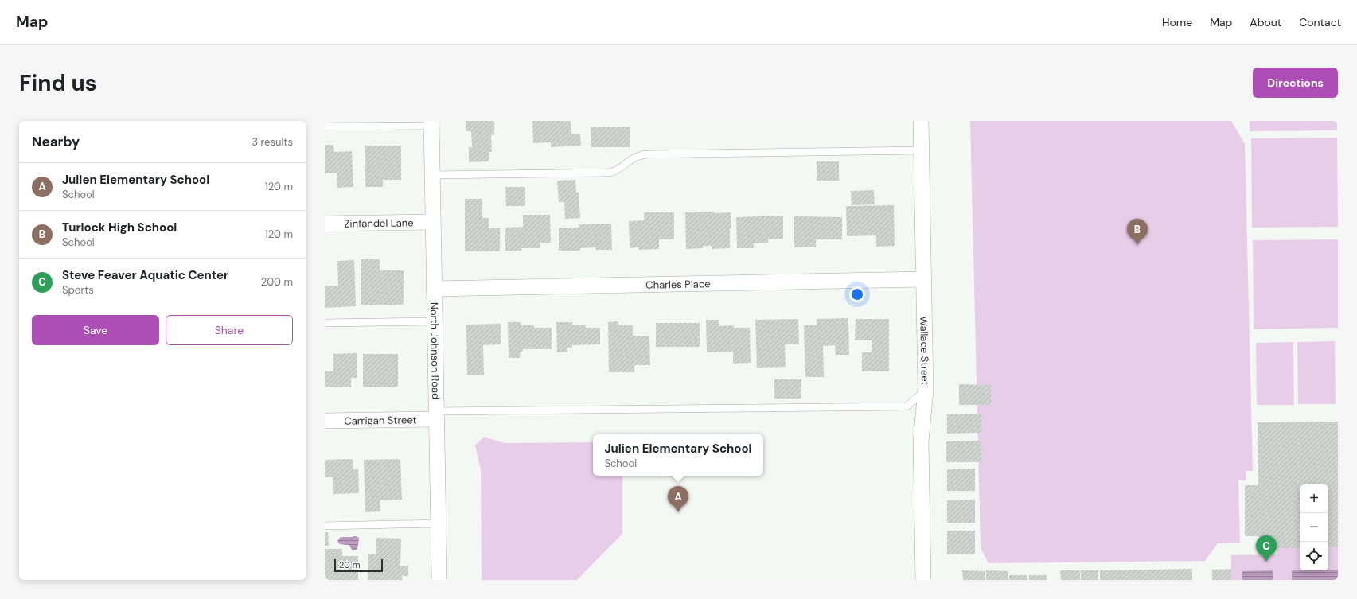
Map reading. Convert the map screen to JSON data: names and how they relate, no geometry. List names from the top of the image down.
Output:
{
  "streets": {
    "street": [
      "Zinfandel Lane",
      "Charles Place",
      "North Johnson Road",
      "Wallace Street",
      "Carrigan Street"
    ]
  },
  "crossings": [
    ["Zinfandel Lane", "North Johnson Road"],
    ["Charles Place", "North Johnson Road"],
    ["Charles Place", "Wallace Street"],
    ["North Johnson Road", "Carrigan Street"]
  ],
  "scale_bar": "20 m",
  "page": {
    "header": "Map",
    "nav": [
      "Home",
      "Map",
      "About",
      "Contact"
    ],
    "buttons": [
      "Directions",
      ["Save", "Share"]
    ],
    "title": "Find us",
    "heading": ["Nearby", "3 results"],
    "list": [
      {
        "mark": "A",
        "name": "Julien Elementary School",
        "note": "School",
        "value": "120 m"
      },
      {
        "mark": "B",
        "name": "Turlock High School",
        "note": "School",
        "value": "120 m"
      },
      {
        "mark": "C",
        "name": "Steve Feaver Aquatic Center",
        "note": "Sports",
        "value": "200 m"
      }
    ],
    "pins": ["B", "A", "C"],
    "popup": ["Julien Elementary School", "School"],
    "map_buttons": ["+", "−"],
    "scale": "20 m"
  }
}
